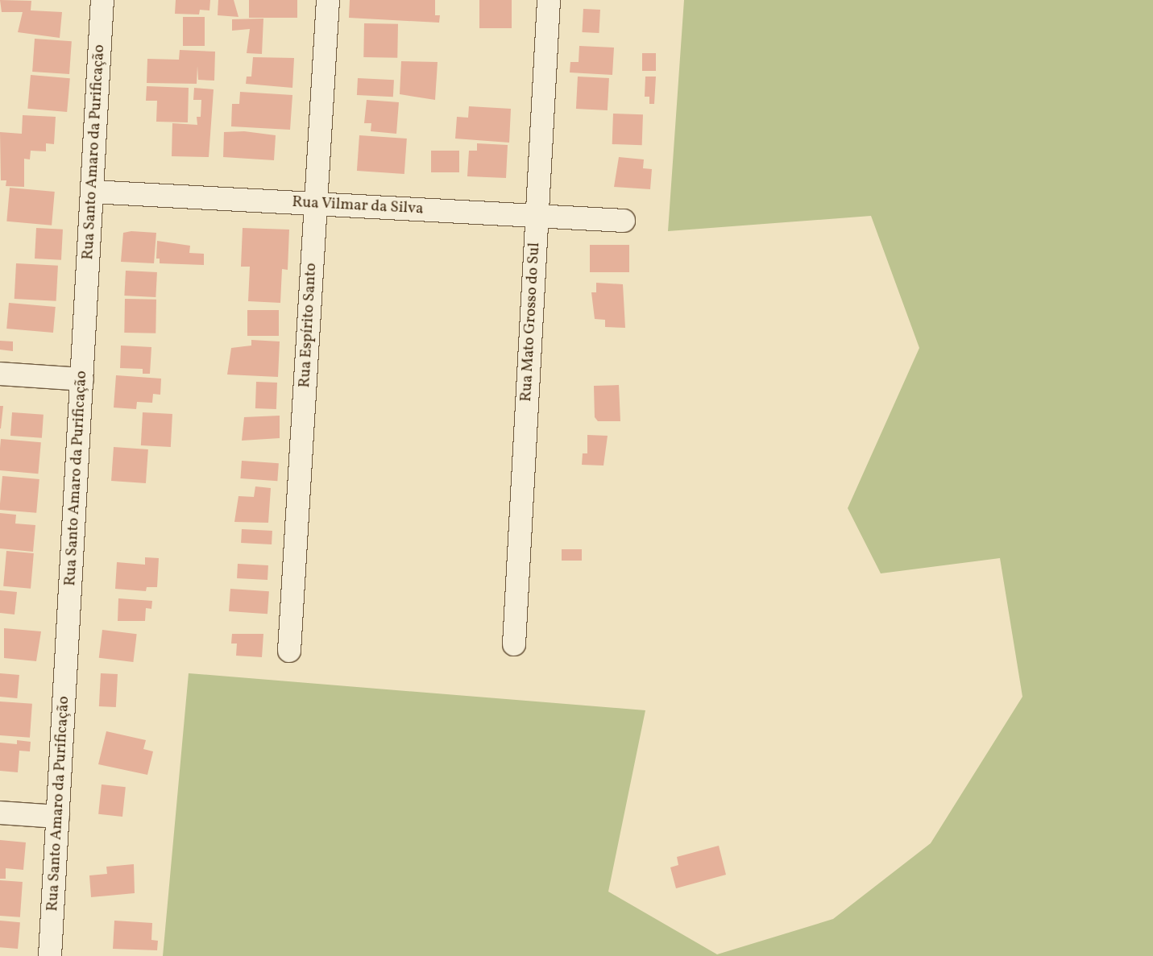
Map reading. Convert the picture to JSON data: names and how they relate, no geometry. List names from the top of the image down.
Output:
{
  "streets": {
    "street": [
      "Rua Santo Amaro da Purificação",
      "Rua Vilmar da Silva",
      "Rua Mato Grosso do Sul",
      "Rua Espírito Santo"
    ]
  },
  "crossings": [
    ["Rua Santo Amaro da Purificação", "Rua Vilmar da Silva"],
    ["Rua Vilmar da Silva", "Rua Mato Grosso do Sul"],
    ["Rua Vilmar da Silva", "Rua Espírito Santo"]
  ]
}
